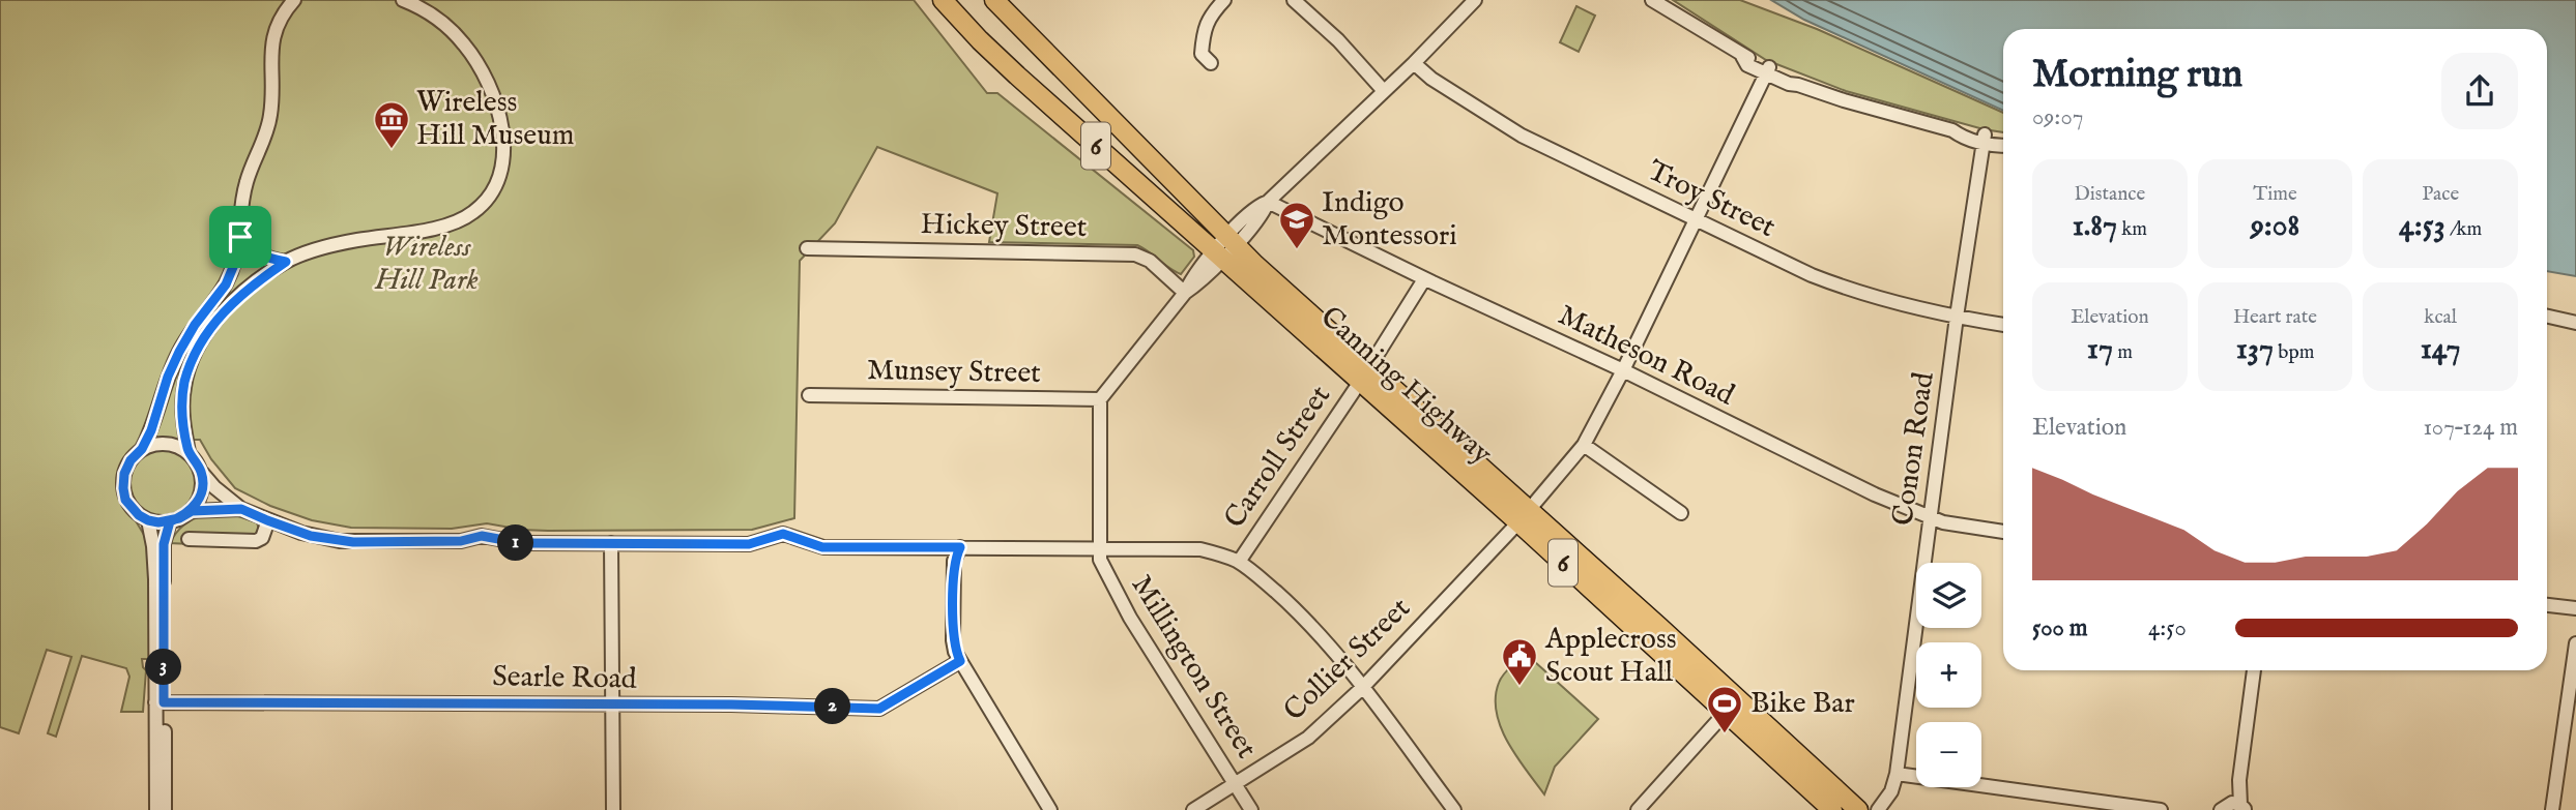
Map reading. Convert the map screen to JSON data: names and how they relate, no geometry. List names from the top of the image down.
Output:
{
  "streets": {
    "highway": ["6", "Canning Highway"],
    "street": [
      "Troy Street",
      "Hickey Street",
      "Matheson Road",
      "Munsey Street",
      "Conon Road",
      "Carroll Street",
      "Collier Street",
      "Millington Street",
      "Searle Road"
    ]
  },
  "crossings": [
    ["Troy Street", "Conon Road"],
    ["Troy Street", "Collier Street"],
    ["Matheson Road", "Conon Road"],
    ["Matheson Road", "Carroll Street"],
    ["Matheson Road", "Collier Street"],
    ["Munsey Street", "Millington Street"],
    ["Canning Highway", "Carroll Street"],
    ["Canning Highway", "Collier Street"],
    ["Collier Street", "Millington Street"]
  ],
  "parks": ["Wireless Hill Park"],
  "places": {
    "museum": ["Wireless Hill Museum"],
    "school or university": ["Indigo Montessori"],
    "public building": ["Applecross Scout Hall"],
    "sports": ["Bike Bar"]
  },
  "page": {
    "heading": ["Morning run", "09:07"],
    "stats": [
      ["Distance", "1.87 km"],
      ["Time", "9:08"],
      ["Pace", "4:53 /km"],
      ["Elevation", "17 m"],
      ["Heart rate", "137 bpm"],
      ["kcal", "147"]
    ],
    "chart": ["Elevation", "107–124 m"],
    "pins": ["1", "3", "2"],
    "map_buttons": ["+", "−"],
    "list": [
      {
        "name": "500 m",
        "note": "4:50"
      }
    ]
  }
}
